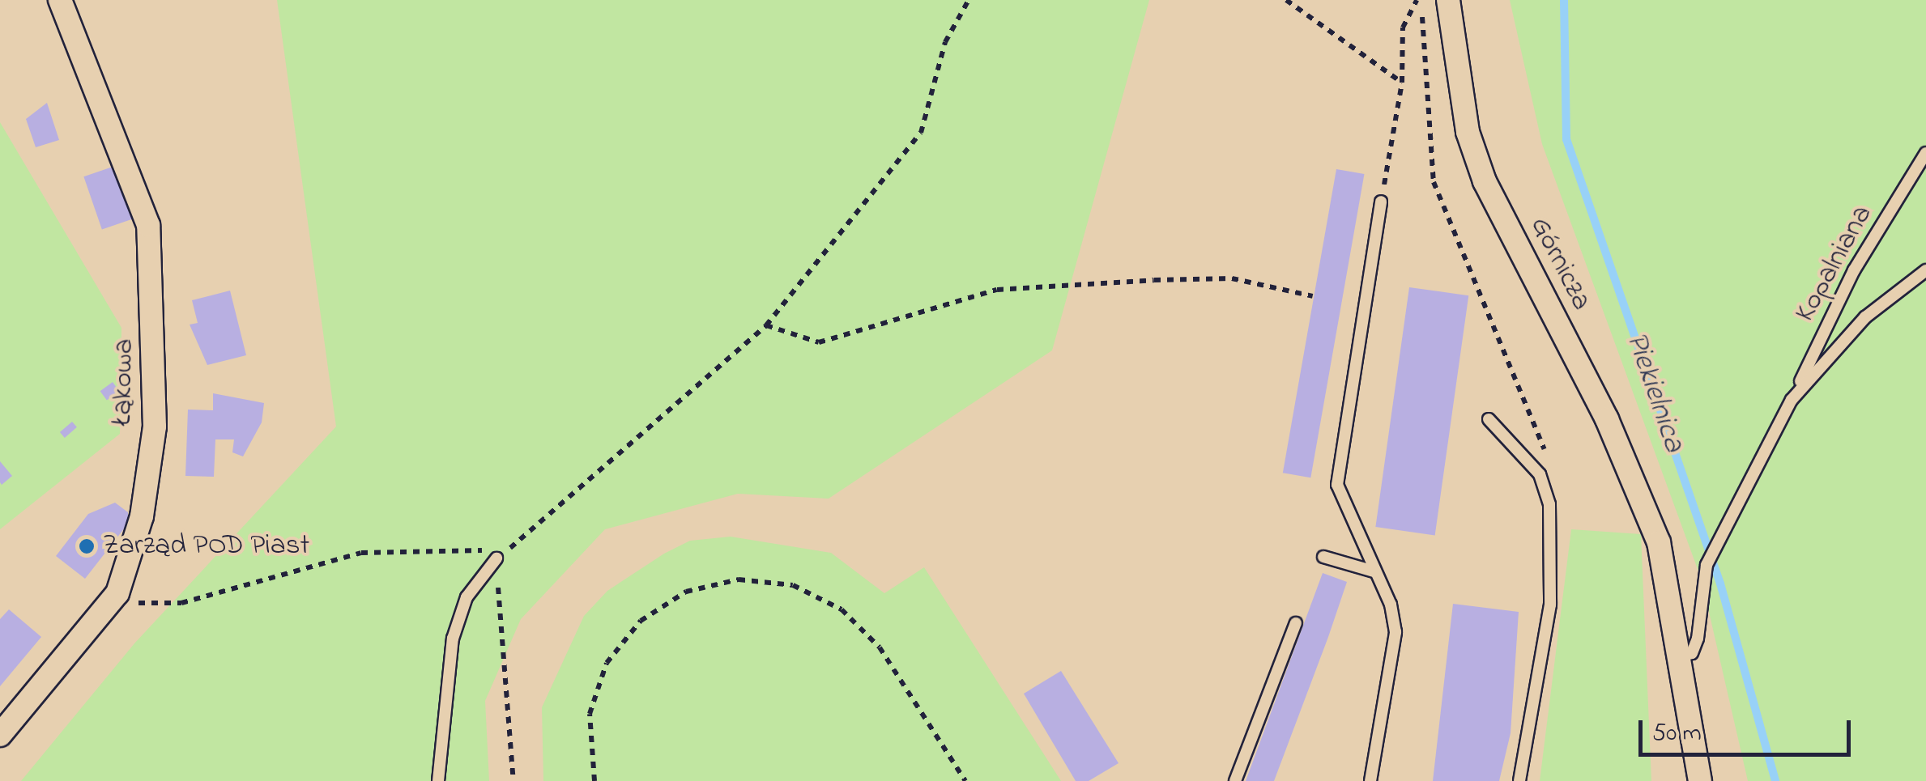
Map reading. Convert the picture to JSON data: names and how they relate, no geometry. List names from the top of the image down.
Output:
{
  "streets": {
    "street": ["Górnicza", "Łąkowa"],
    "lane": ["Kopalniana"]
  },
  "crossings": [
    ["Górnicza", "Kopalniana"]
  ],
  "water": ["Piekielnica"],
  "places": ["Zarząd POD Piast"],
  "scale_bar": "50 m"
}
